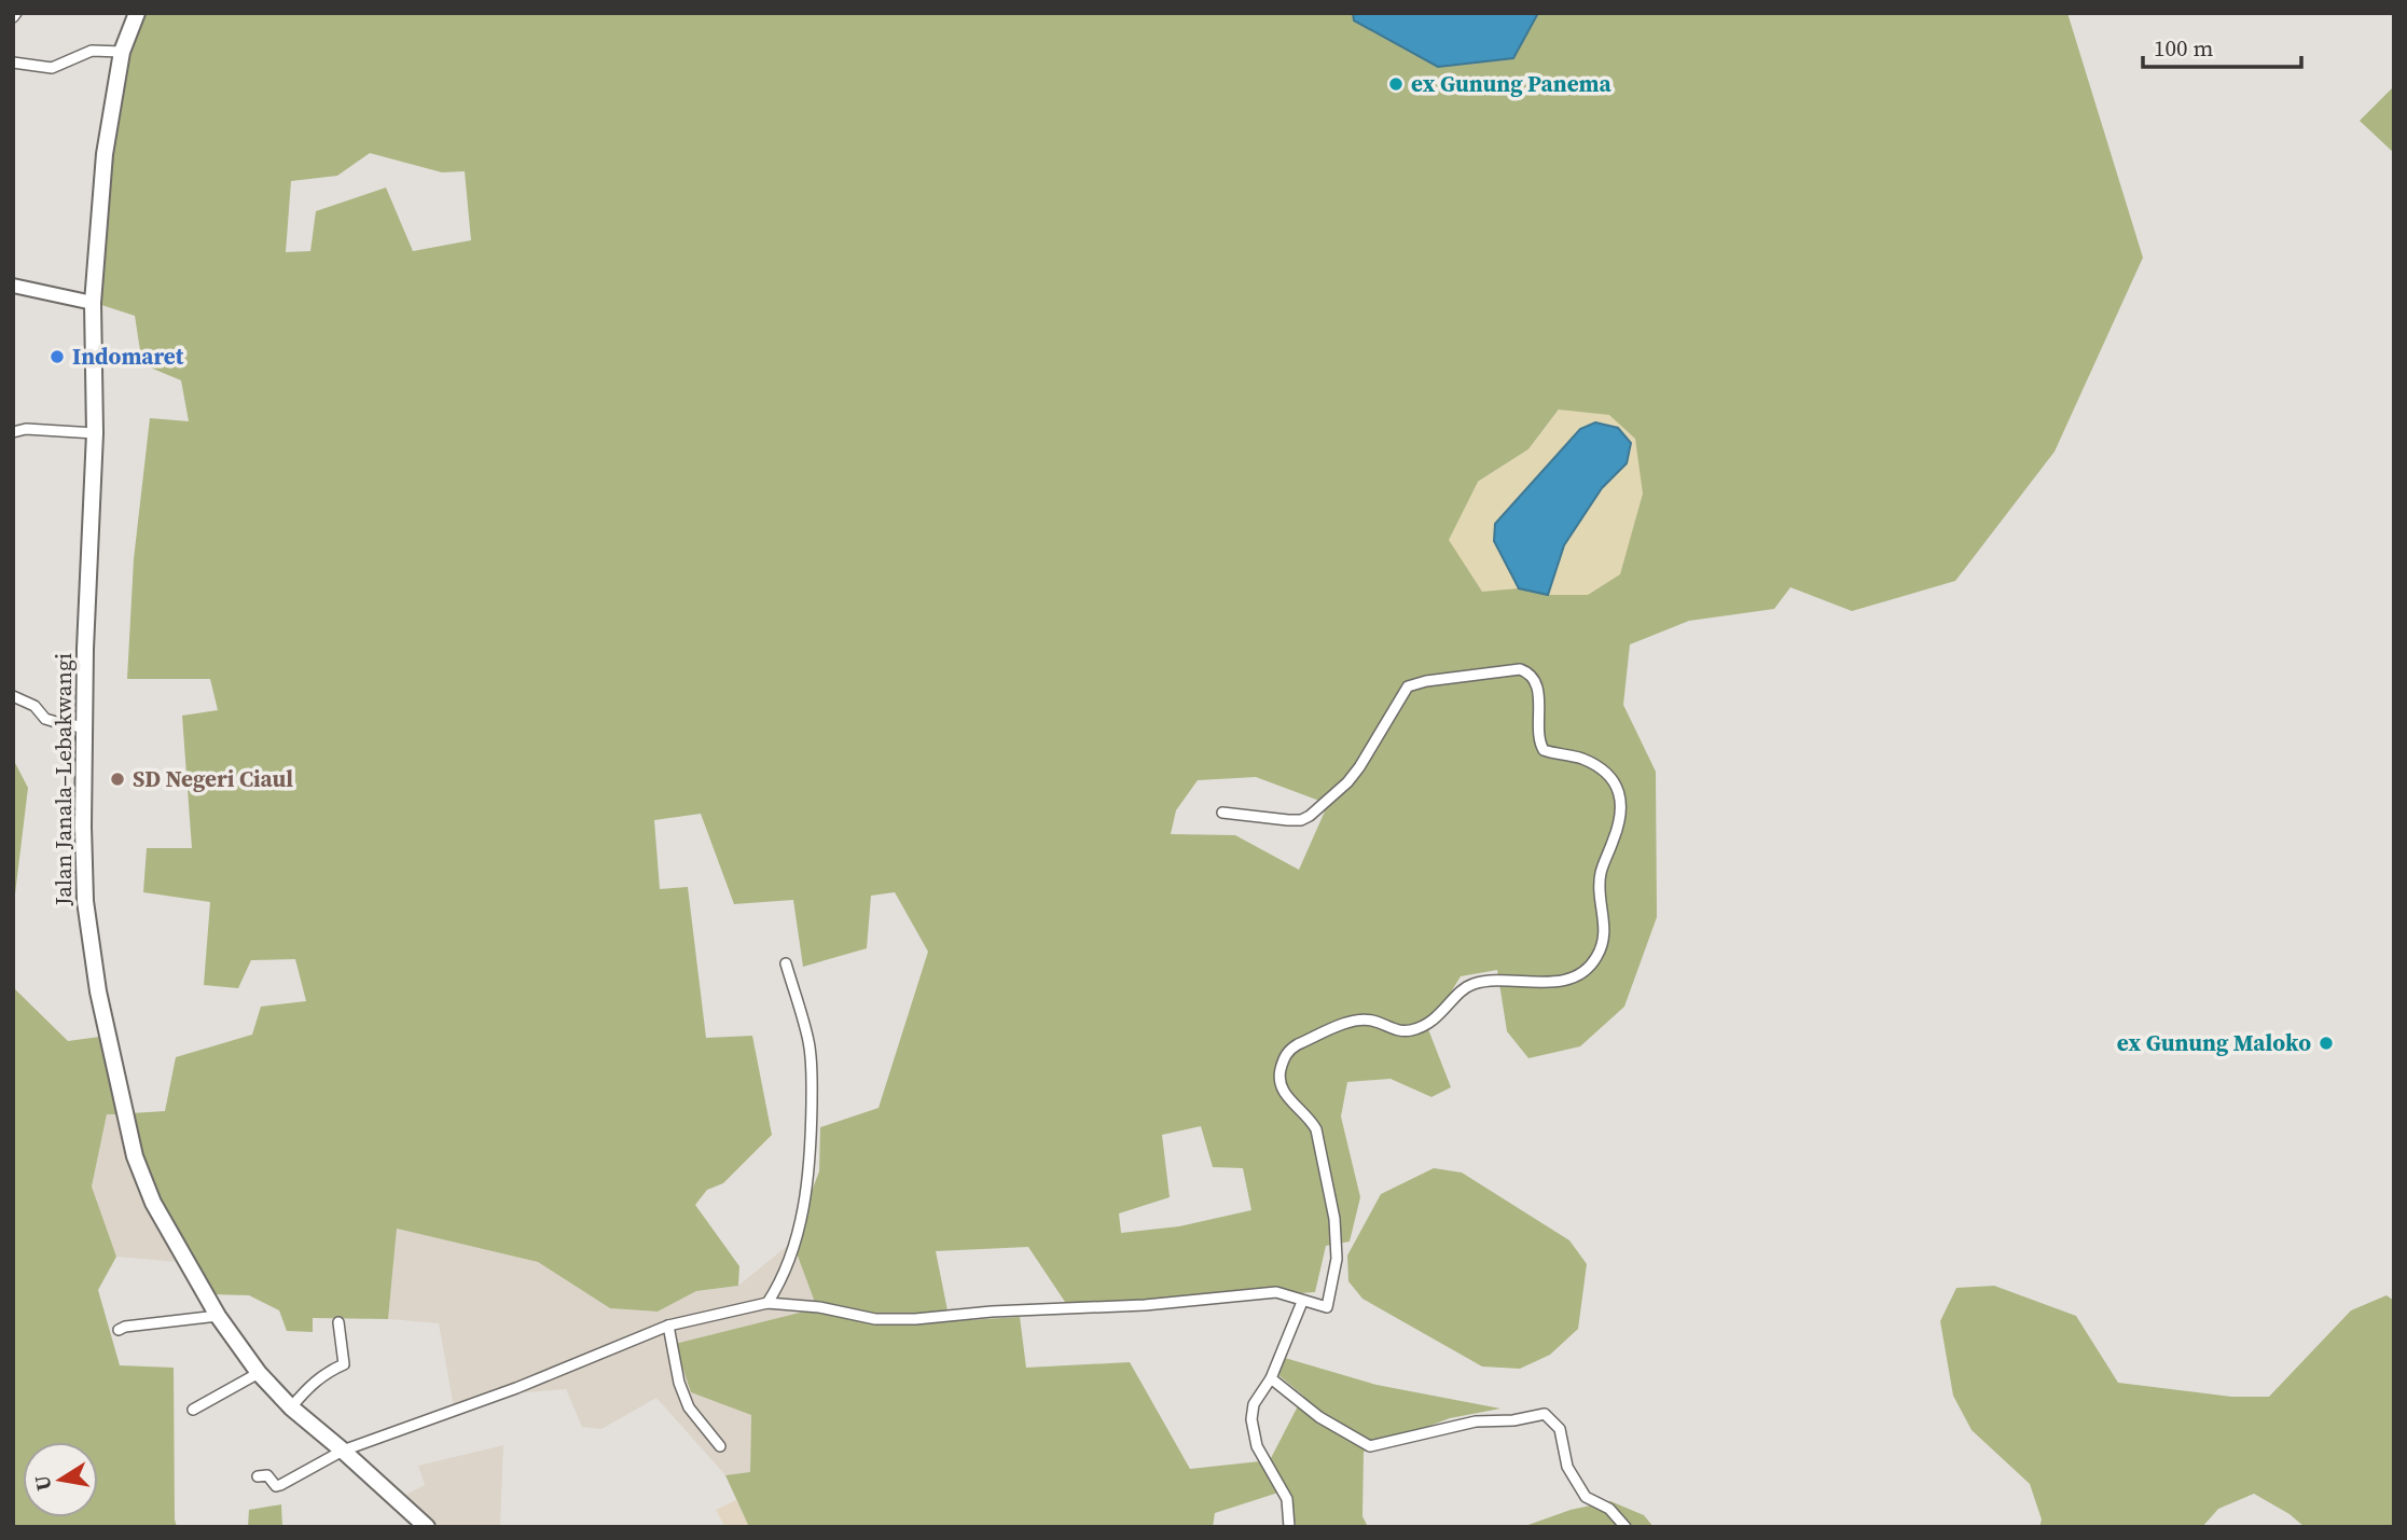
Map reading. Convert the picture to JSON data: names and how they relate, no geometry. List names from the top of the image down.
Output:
{
  "streets": {
    "main road": ["Jalan Janala–Lebakwangi"]
  },
  "places": [
    "ex Gunung Panema",
    "Indomaret",
    "SD Negeri Ciaul",
    "ex Gunung Maloko"
  ],
  "scale_bar": "100 m",
  "north": "left"
}
